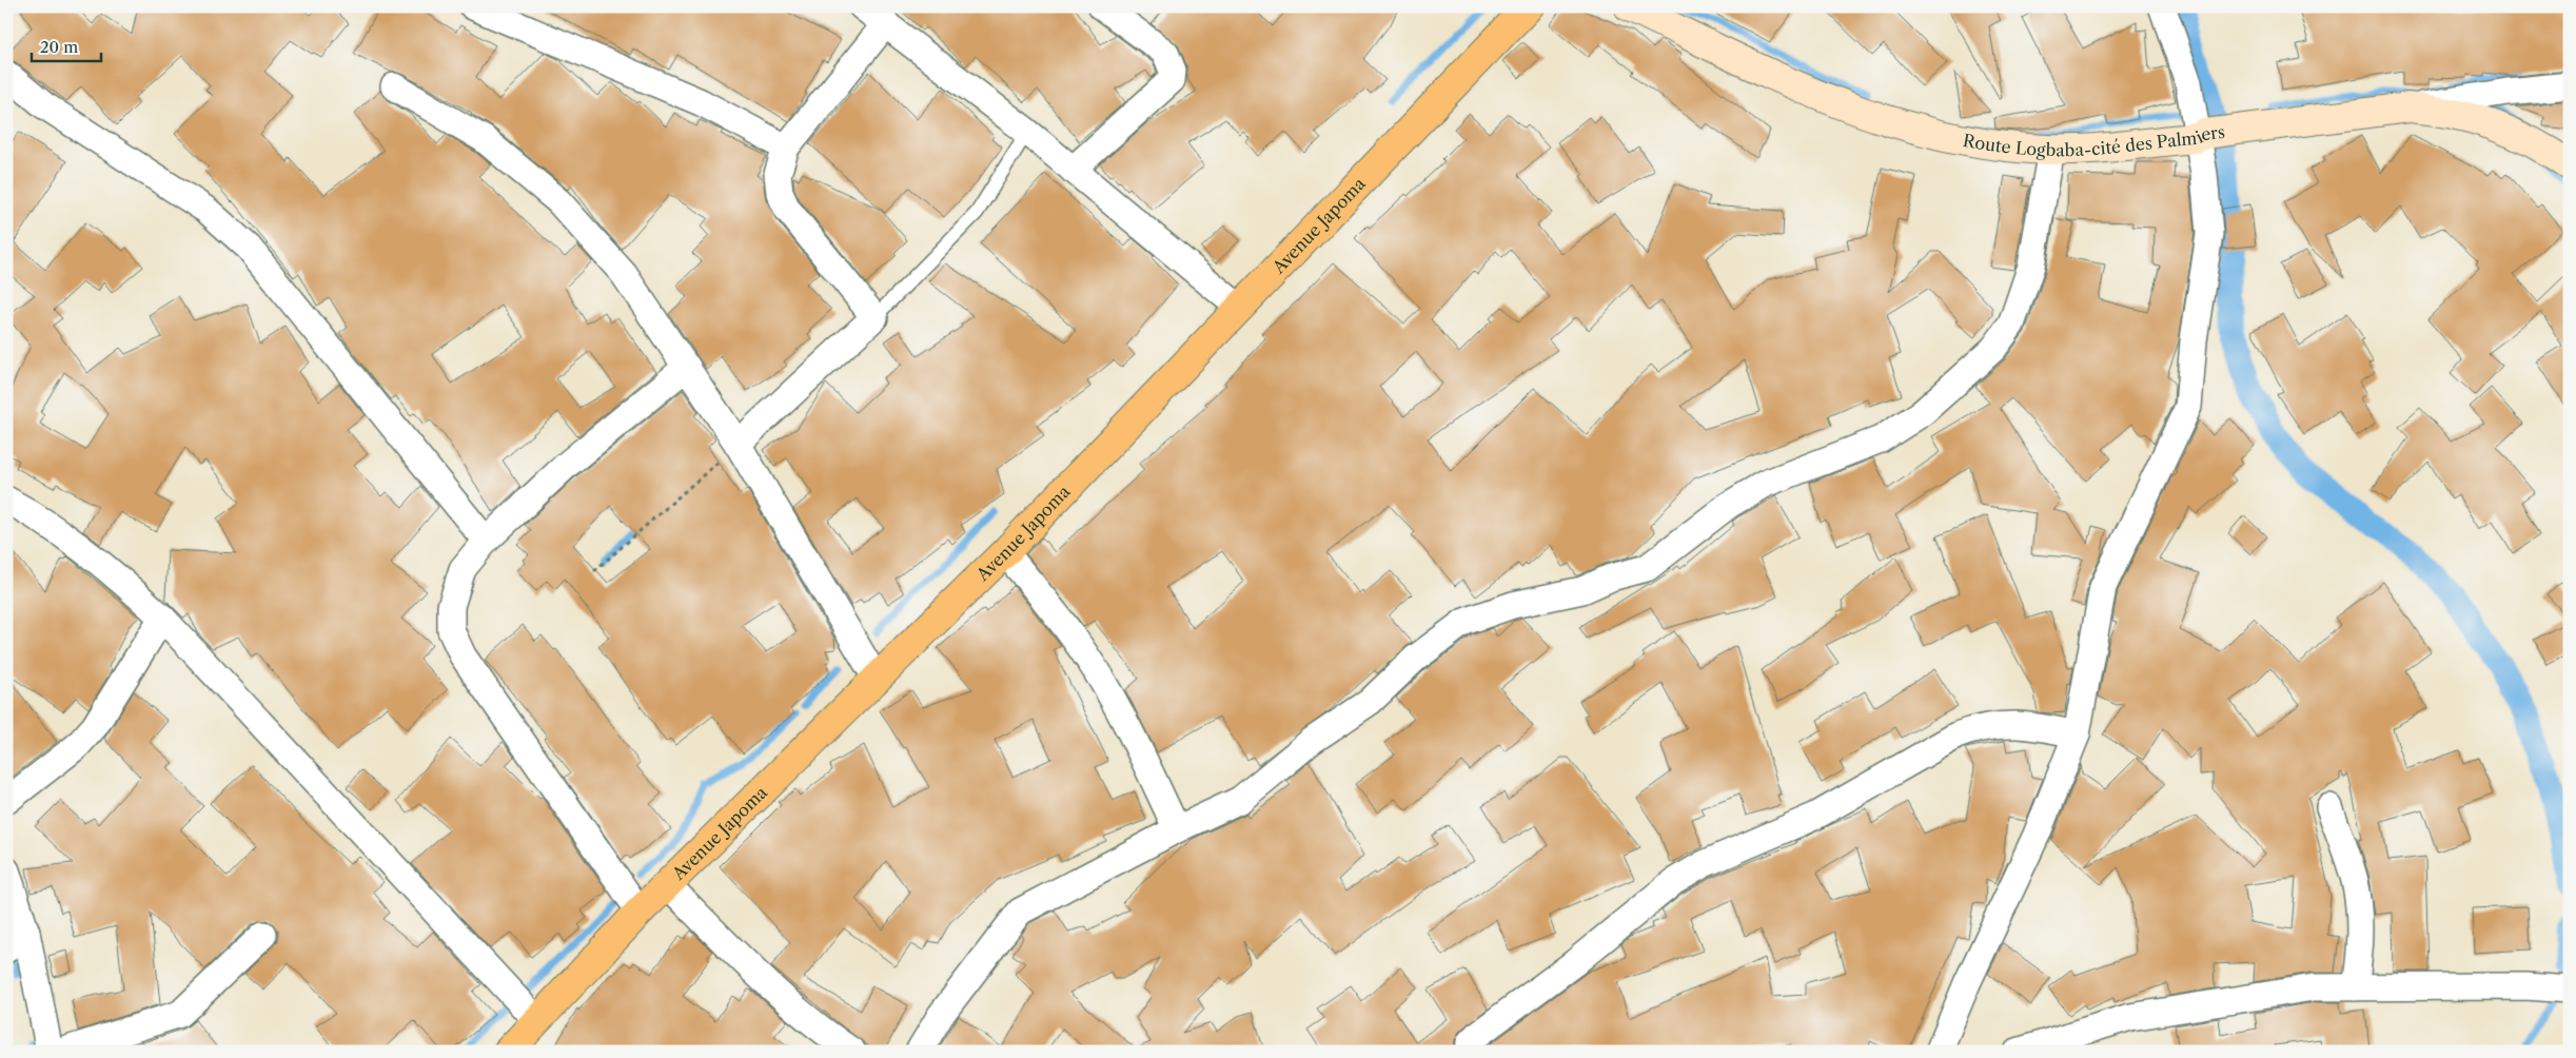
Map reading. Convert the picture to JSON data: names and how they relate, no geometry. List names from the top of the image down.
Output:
{
  "streets": {
    "main road": ["Route Logbaba-cité des Palmiers", "Avenue Japoma"]
  },
  "scale_bar": "20 m"
}
